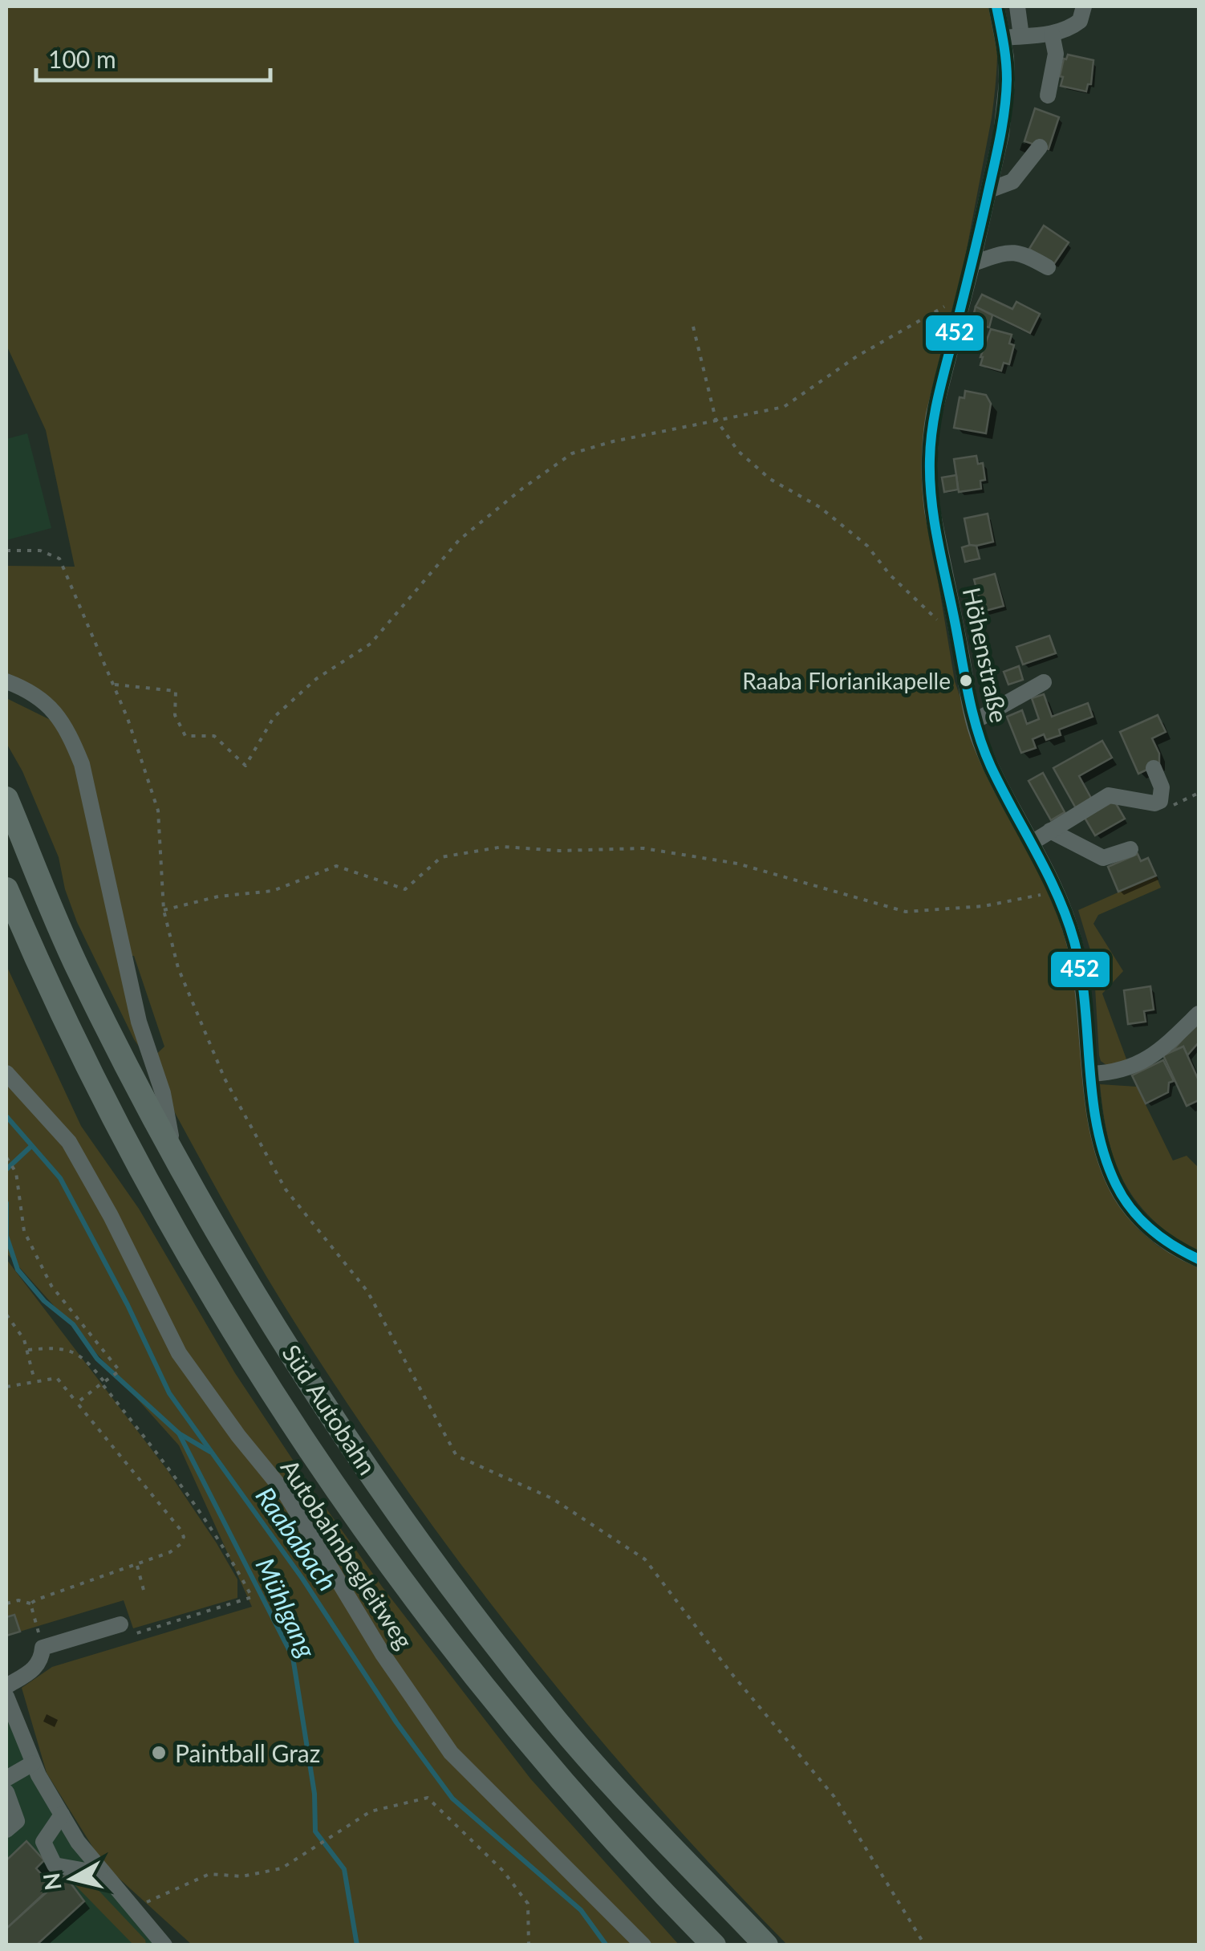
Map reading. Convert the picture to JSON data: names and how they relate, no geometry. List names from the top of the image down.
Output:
{
  "streets": {
    "highway": ["Süd Autobahn"],
    "street": ["Höhenstraße", "Autobahnbegleitweg"]
  },
  "water": ["Raababach", "Mühlgang"],
  "places": ["Raaba Florianikapelle", "Paintball Graz"],
  "lines": ["transit line 452"],
  "scale_bar": "100 m",
  "north": "left"
}
